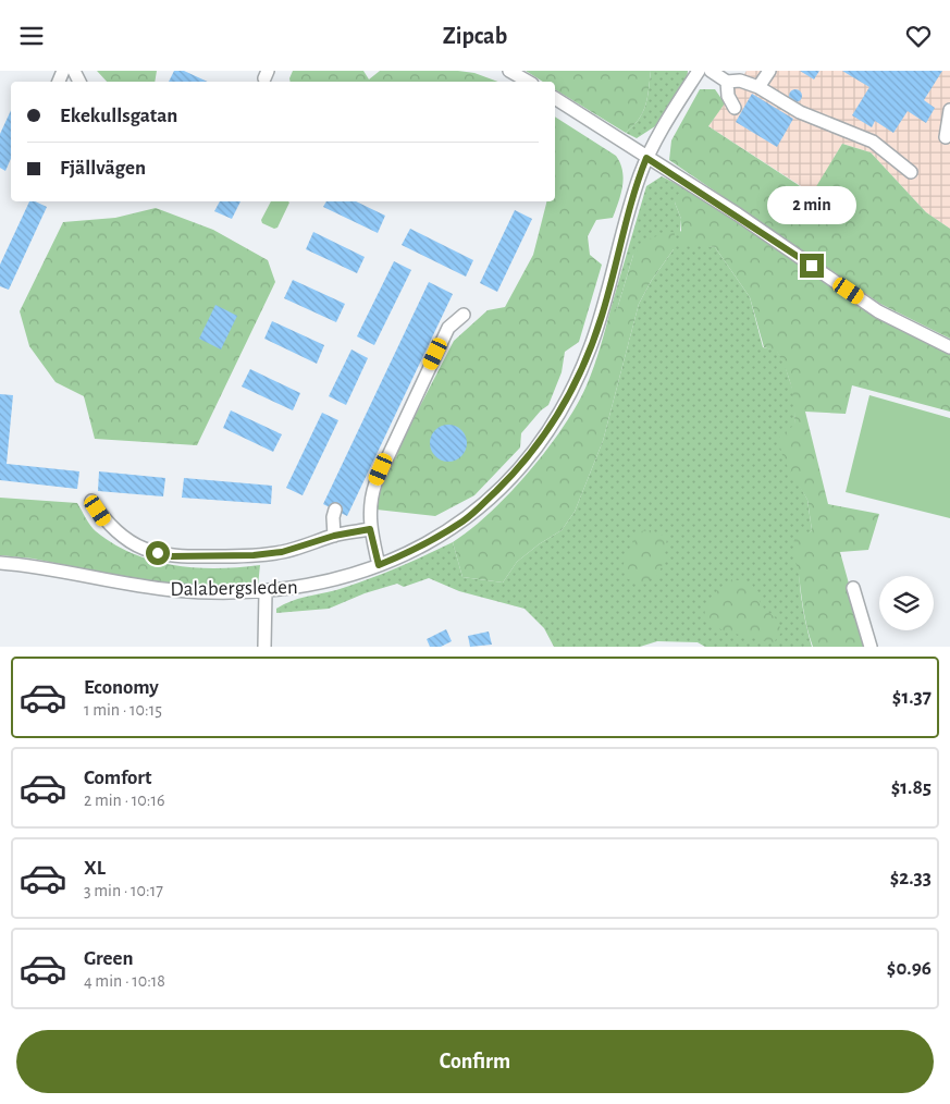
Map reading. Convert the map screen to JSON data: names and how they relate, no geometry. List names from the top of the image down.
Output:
{
  "streets": {
    "street": ["Dalabergsleden"]
  },
  "page": {
    "header": "Zipcab",
    "banner": ["Ekekullsgatan", "Fjällvägen"],
    "bubble": "2 min",
    "list": [
      {
        "name": "Economy",
        "note": "1 min · 10:15",
        "value": "$1.37"
      },
      {
        "name": "Comfort",
        "note": "2 min · 10:16",
        "value": "$1.85"
      },
      {
        "name": "XL",
        "note": "3 min · 10:17",
        "value": "$2.33"
      },
      {
        "name": "Green",
        "note": "4 min · 10:18",
        "value": "$0.96"
      }
    ],
    "buttons": "Confirm"
  }
}
